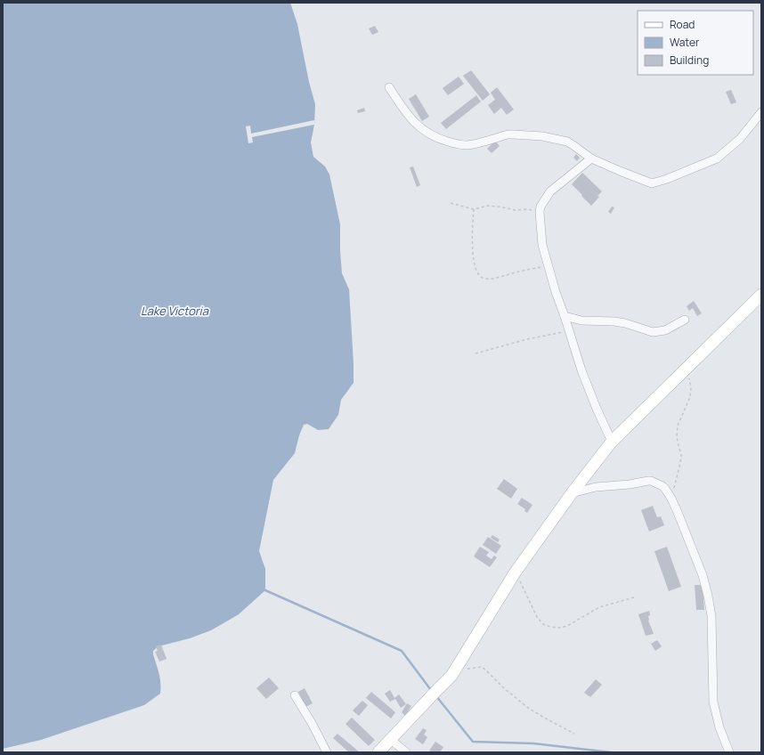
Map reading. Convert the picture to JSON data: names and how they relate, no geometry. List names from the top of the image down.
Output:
{
  "water": ["Lake Victoria"],
  "legend": ["Road", "Water", "Building"]
}
